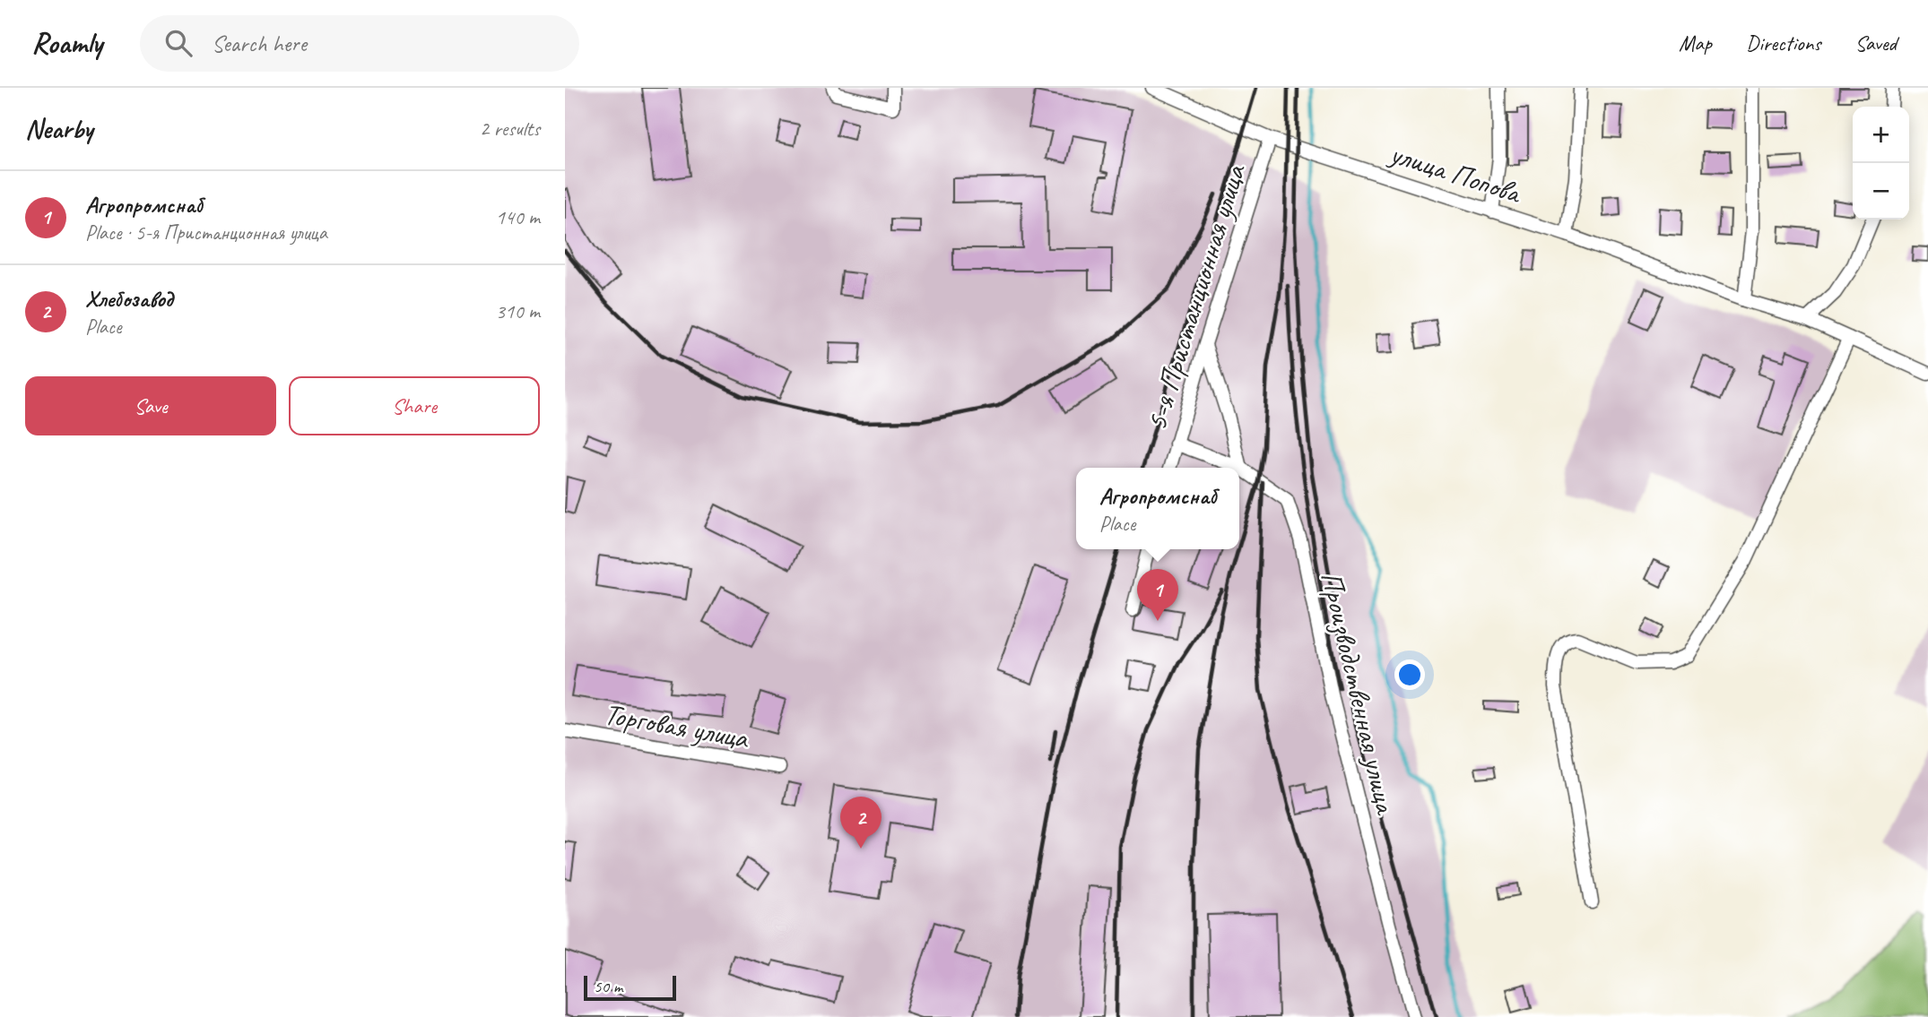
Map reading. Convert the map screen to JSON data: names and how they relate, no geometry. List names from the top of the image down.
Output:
{
  "streets": {
    "street": [
      "улица Попова",
      "5-я Пристанционная улица",
      "Производственная улица",
      "Торговая улица"
    ]
  },
  "crossings": [
    ["улица Попова", "5-я Пристанционная улица"],
    ["5-я Пристанционная улица", "Производственная улица"]
  ],
  "scale_bar": "50 m",
  "page": {
    "header": "Roamly",
    "search": "Search here",
    "nav": ["Map", "Directions", "Saved"],
    "heading": ["Nearby", "2 results"],
    "map_buttons": ["+", "−"],
    "list": [
      {
        "mark": "1",
        "name": "Агропромснаб",
        "note": "Place · 5-я Пристанционная улица",
        "value": "140 m"
      },
      {
        "mark": "2",
        "name": "Хлебозавод",
        "note": "Place",
        "value": "310 m"
      }
    ],
    "buttons": ["Save", "Share"],
    "popup": ["Агропромснаб", "Place"],
    "pins": ["1", "2"],
    "scale": "50 m"
  }
}
